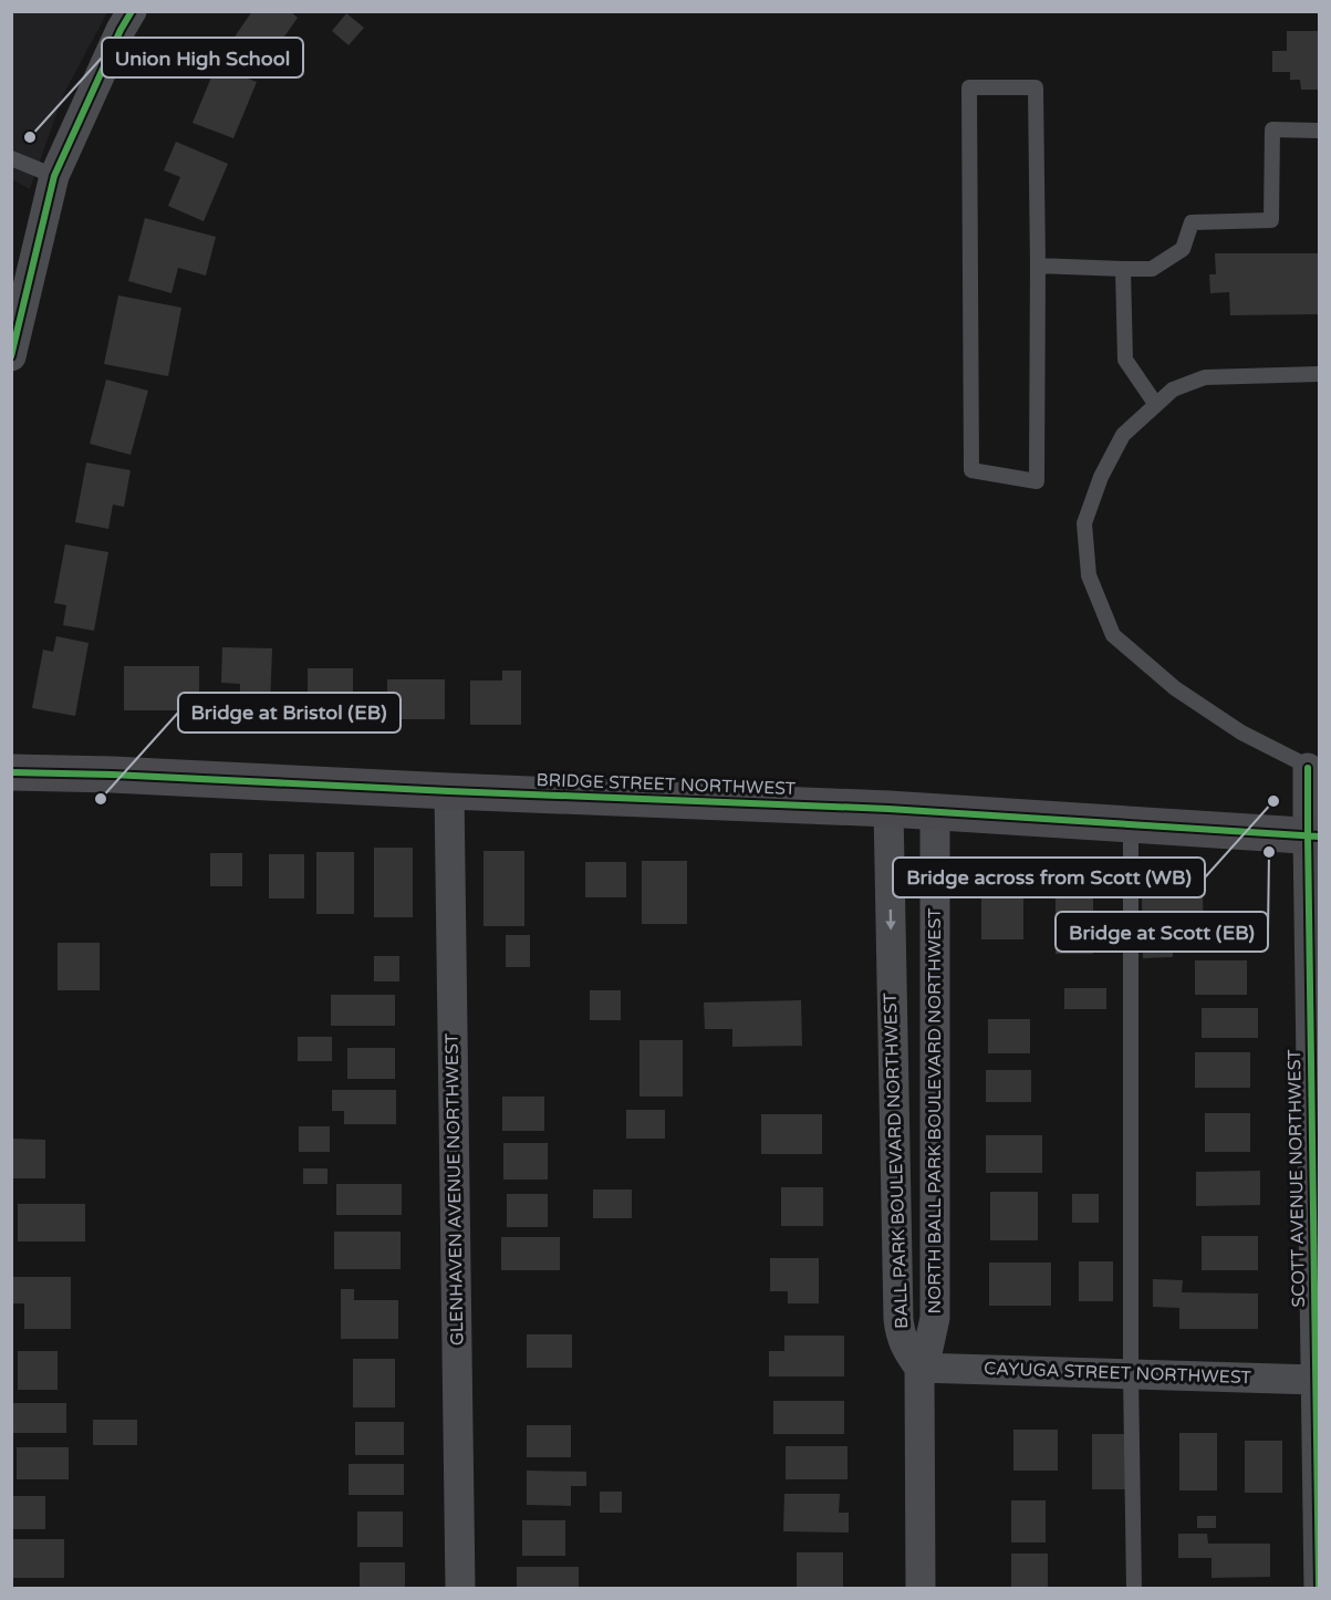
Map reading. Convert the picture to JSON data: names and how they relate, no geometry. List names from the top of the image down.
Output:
{
  "streets": {
    "main road": ["BRIDGE STREET NORTHWEST"],
    "street": [
      "NORTH BALL PARK BOULEVARD NORTHWEST",
      "BALL PARK BOULEVARD NORTHWEST",
      "SCOTT AVENUE NORTHWEST",
      "GLENHAVEN AVENUE NORTHWEST",
      "CAYUGA STREET NORTHWEST"
    ]
  },
  "crossings": [
    ["BRIDGE STREET NORTHWEST", "NORTH BALL PARK BOULEVARD NORTHWEST"],
    ["BRIDGE STREET NORTHWEST", "BALL PARK BOULEVARD NORTHWEST"],
    ["BRIDGE STREET NORTHWEST", "SCOTT AVENUE NORTHWEST"],
    ["BRIDGE STREET NORTHWEST", "GLENHAVEN AVENUE NORTHWEST"],
    ["NORTH BALL PARK BOULEVARD NORTHWEST", "BALL PARK BOULEVARD NORTHWEST"],
    ["NORTH BALL PARK BOULEVARD NORTHWEST", "CAYUGA STREET NORTHWEST"],
    ["BALL PARK BOULEVARD NORTHWEST", "CAYUGA STREET NORTHWEST"],
    ["SCOTT AVENUE NORTHWEST", "CAYUGA STREET NORTHWEST"]
  ],
  "one_way": ["BALL PARK BOULEVARD NORTHWEST"],
  "places": [
    "Union High School",
    "Bridge at Bristol (EB)",
    "Bridge across from Scott (WB)",
    "Bridge at Scott (EB)"
  ]
}
